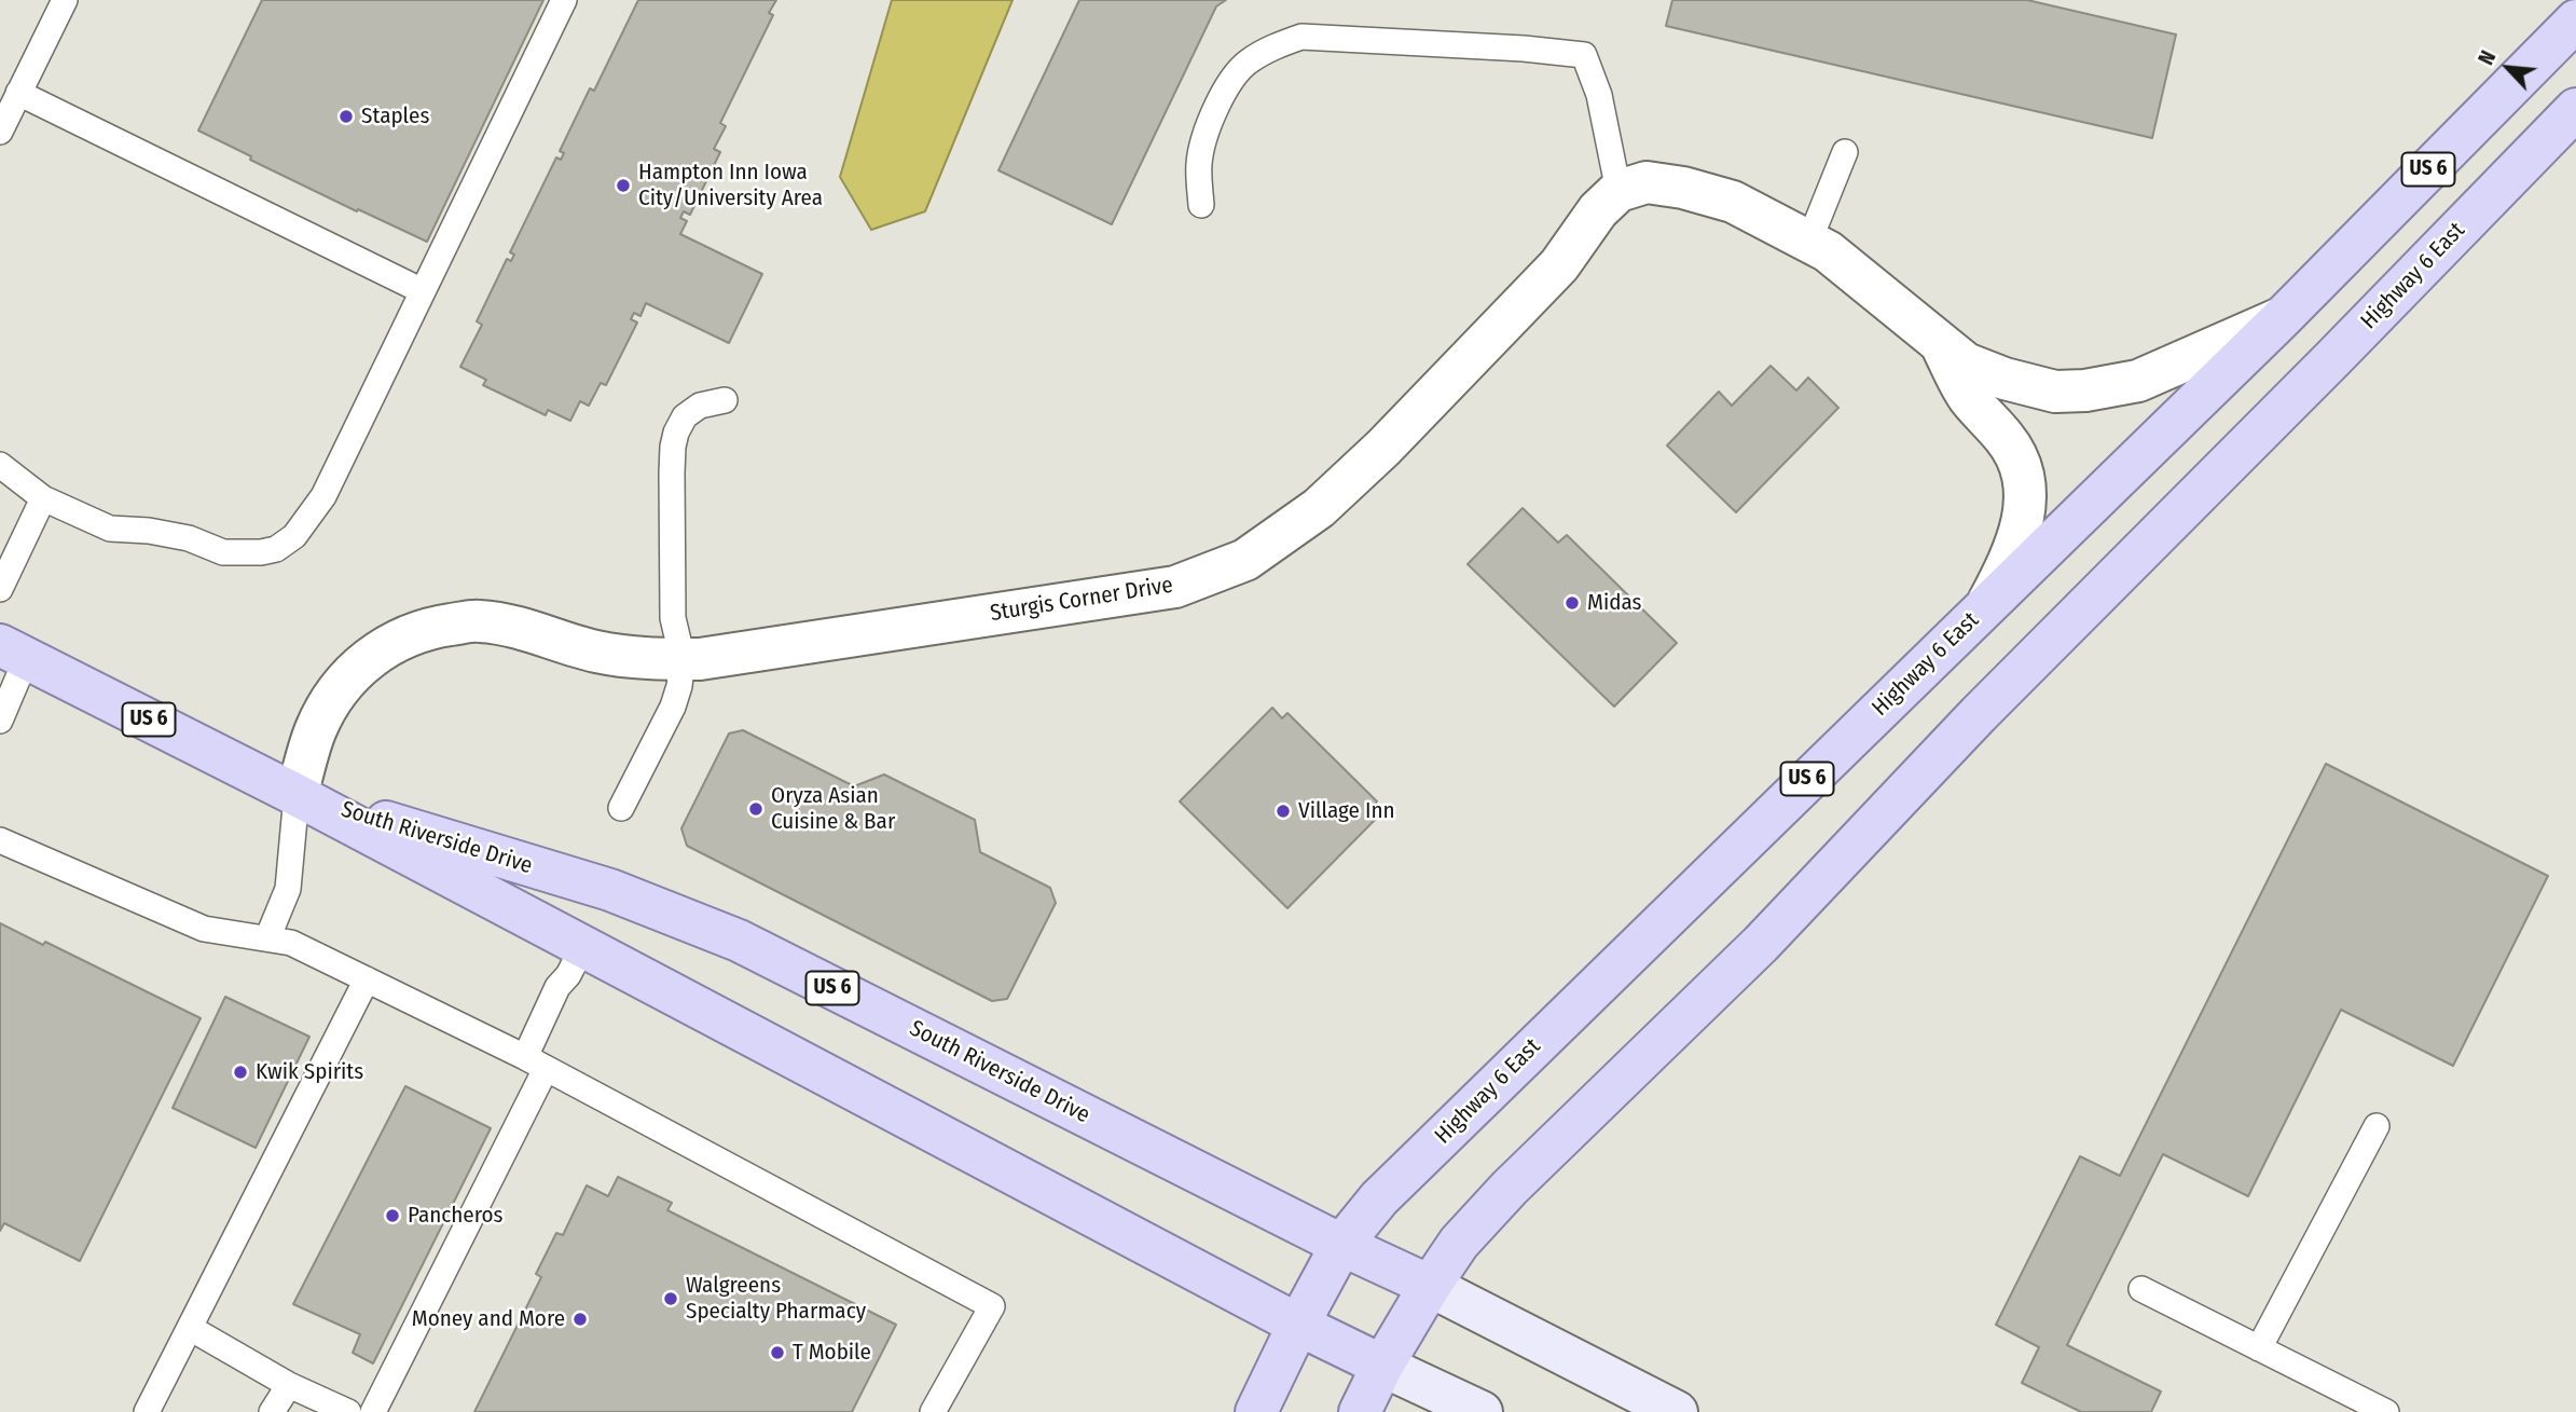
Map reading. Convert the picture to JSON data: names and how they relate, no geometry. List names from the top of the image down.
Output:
{
  "streets": {
    "main road": ["US 6", "Highway 6 East", "South Riverside Drive"],
    "street": ["Sturgis Corner Drive"]
  },
  "crossings": [
    ["Highway 6 East", "South Riverside Drive"],
    ["Sturgis Corner Drive", "South Riverside Drive"]
  ],
  "places": [
    "Staples",
    "Hampton Inn Iowa City/University Area",
    "Midas",
    "Oryza Asian Cuisine & Bar",
    "Village Inn",
    "Kwik Spirits",
    "Pancheros",
    "Walgreens Specialty Pharmacy",
    "Money and More",
    "T Mobile"
  ],
  "north": "top left"
}
